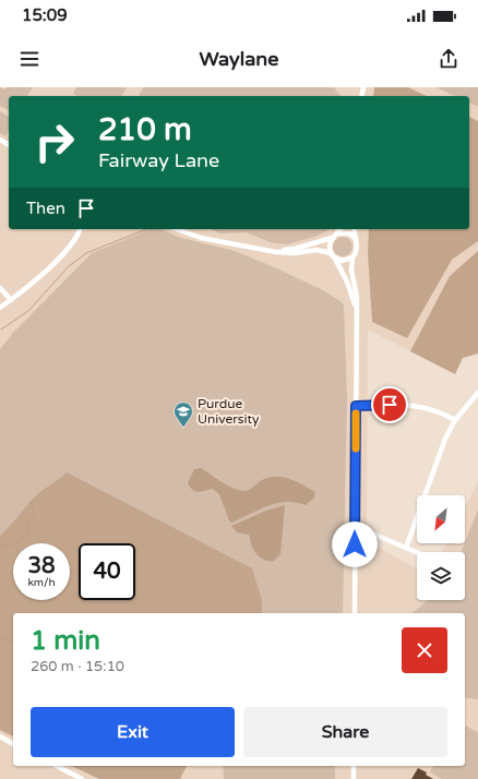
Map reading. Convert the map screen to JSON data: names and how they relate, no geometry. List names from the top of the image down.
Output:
{
  "places": {
    "school or university": ["Purdue University"]
  },
  "north": "bottom left",
  "page": {
    "status": "15:09",
    "header": "Waylane",
    "turn": ["210 m", "Fairway Lane"],
    "then": "Then",
    "speed": "38 km/h",
    "limit": "40",
    "heading": ["1 min", "260 m · 15:10"],
    "buttons": ["Exit", "Share"]
  }
}
